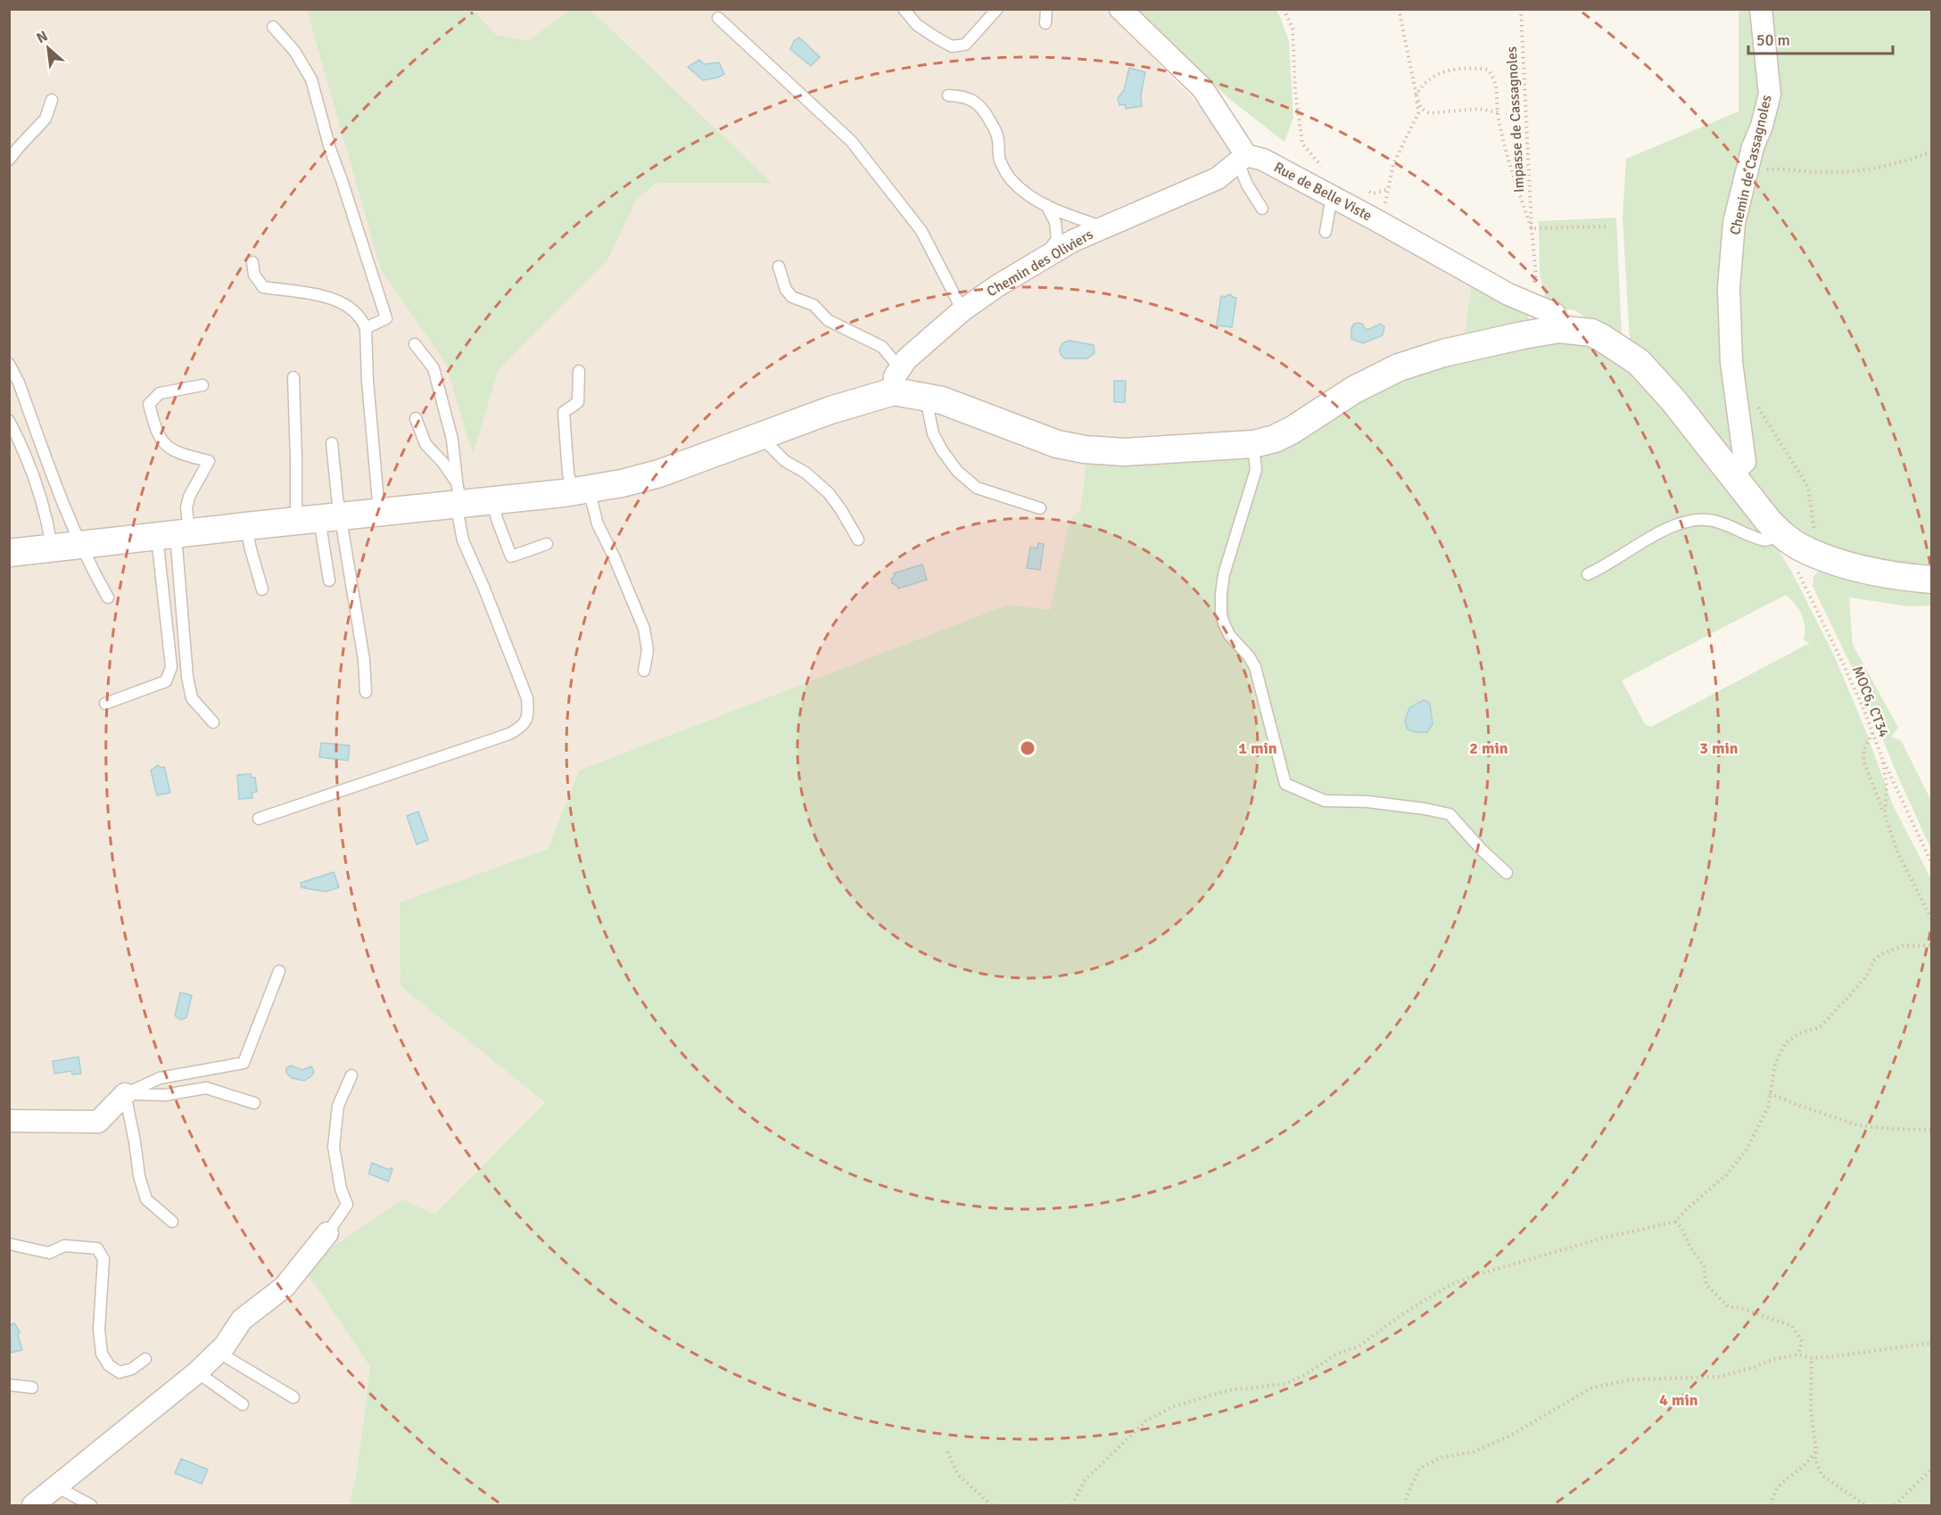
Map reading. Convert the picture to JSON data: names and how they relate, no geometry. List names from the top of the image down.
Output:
{
  "streets": {
    "street": ["Chemin de Cassagnoles", "Rue de Belle Viste", "Chemin des Oliviers"],
    "path": ["Impasse de Cassagnoles", "MOC6, CT34"]
  },
  "crossings": [
    ["Impasse de Cassagnoles", "Rue de Belle Viste"],
    ["Rue de Belle Viste", "Chemin des Oliviers"]
  ],
  "scale_bar": "50 m",
  "north": "top left",
  "rings": [
    "1 min",
    "2 min",
    "3 min",
    "4 min"
  ]
}
